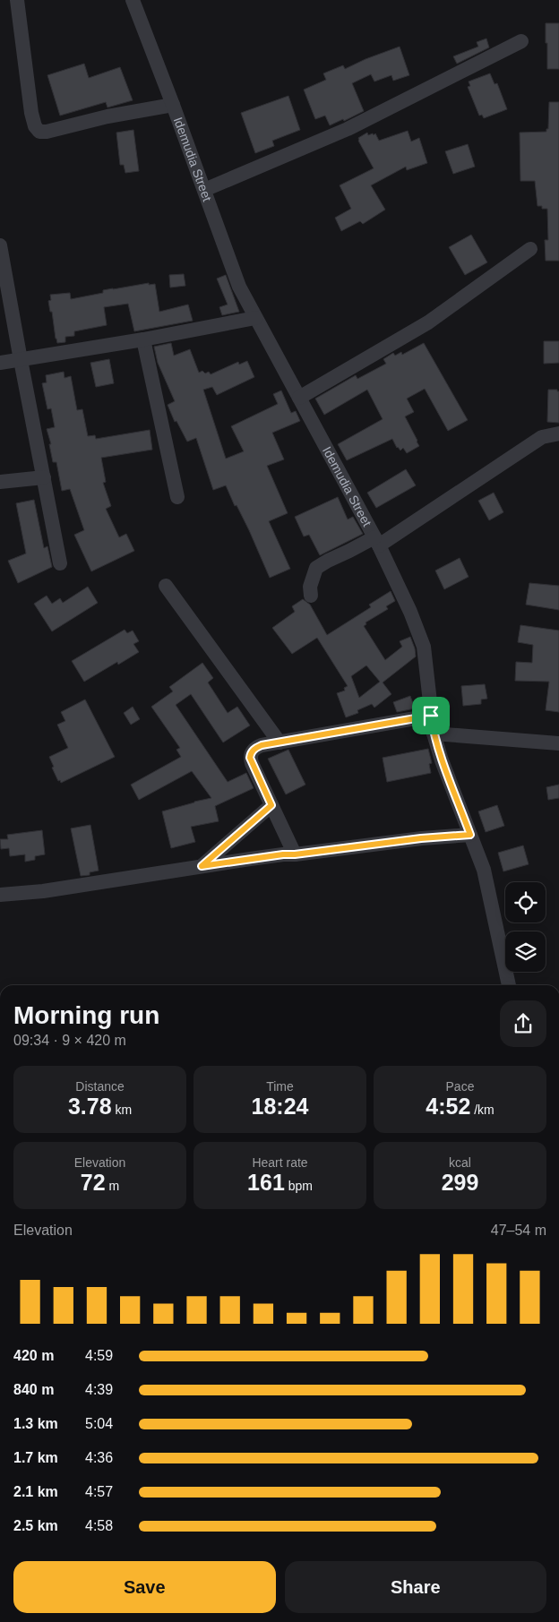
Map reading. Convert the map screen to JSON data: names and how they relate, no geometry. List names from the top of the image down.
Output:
{
  "streets": {
    "street": ["Idemudia Street"]
  },
  "page": {
    "heading": ["Morning run", "09:34 · 9 × 420 m"],
    "stats": [
      ["Distance", "3.78 km"],
      ["Time", "18:24"],
      ["Pace", "4:52 /km"],
      ["Elevation", "72 m"],
      ["Heart rate", "161 bpm"],
      ["kcal", "299"]
    ],
    "chart": ["Elevation", "47–54 m"],
    "list": [
      {
        "name": "420 m",
        "note": "4:59"
      },
      {
        "name": "840 m",
        "note": "4:39"
      },
      {
        "name": "1.3 km",
        "note": "5:04"
      },
      {
        "name": "1.7 km",
        "note": "4:36"
      },
      {
        "name": "2.1 km",
        "note": "4:57"
      },
      {
        "name": "2.5 km",
        "note": "4:58"
      }
    ],
    "buttons": ["Save", "Share"]
  }
}
